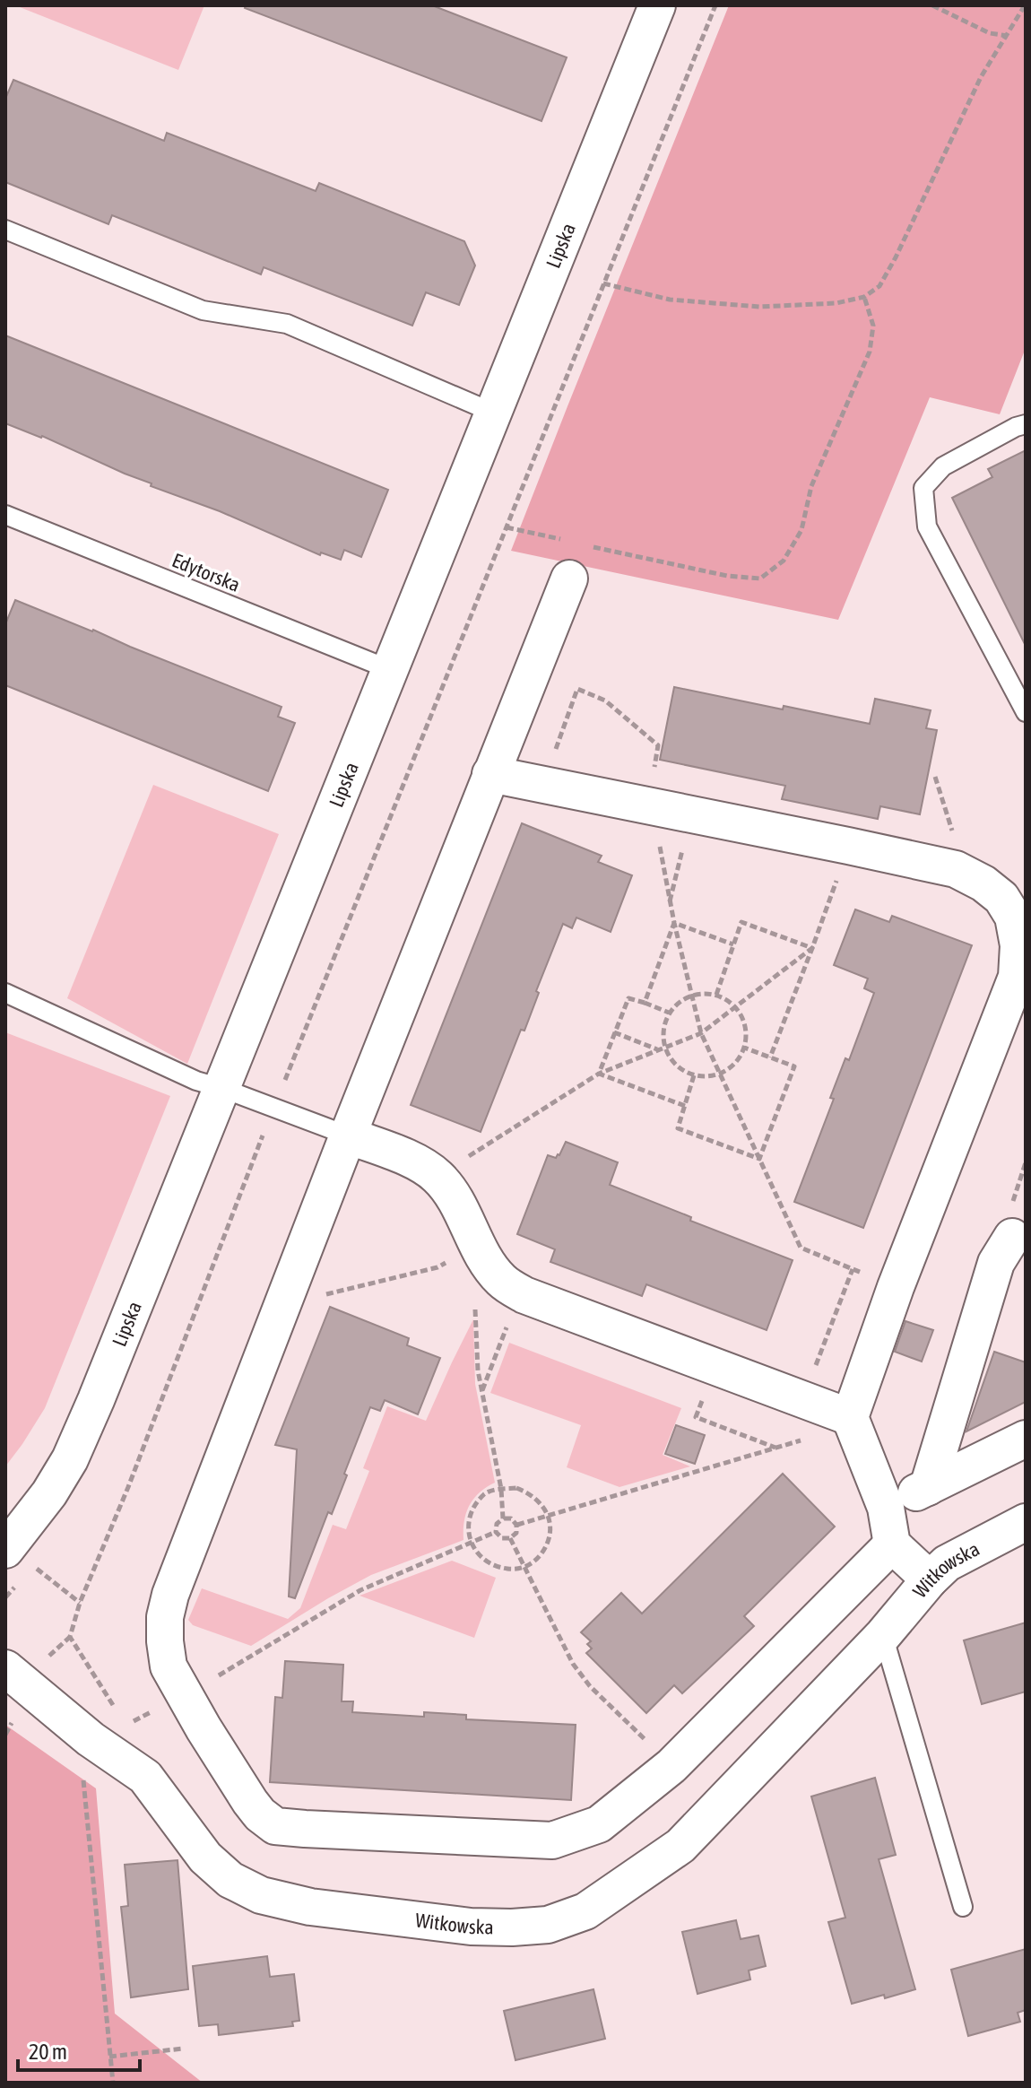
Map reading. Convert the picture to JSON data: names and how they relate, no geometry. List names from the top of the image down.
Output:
{
  "streets": {
    "street": ["Lipska", "Witkowska"],
    "lane": ["Edytorska"]
  },
  "crossings": [
    ["Lipska", "Edytorska"]
  ],
  "scale_bar": "20 m"
}
